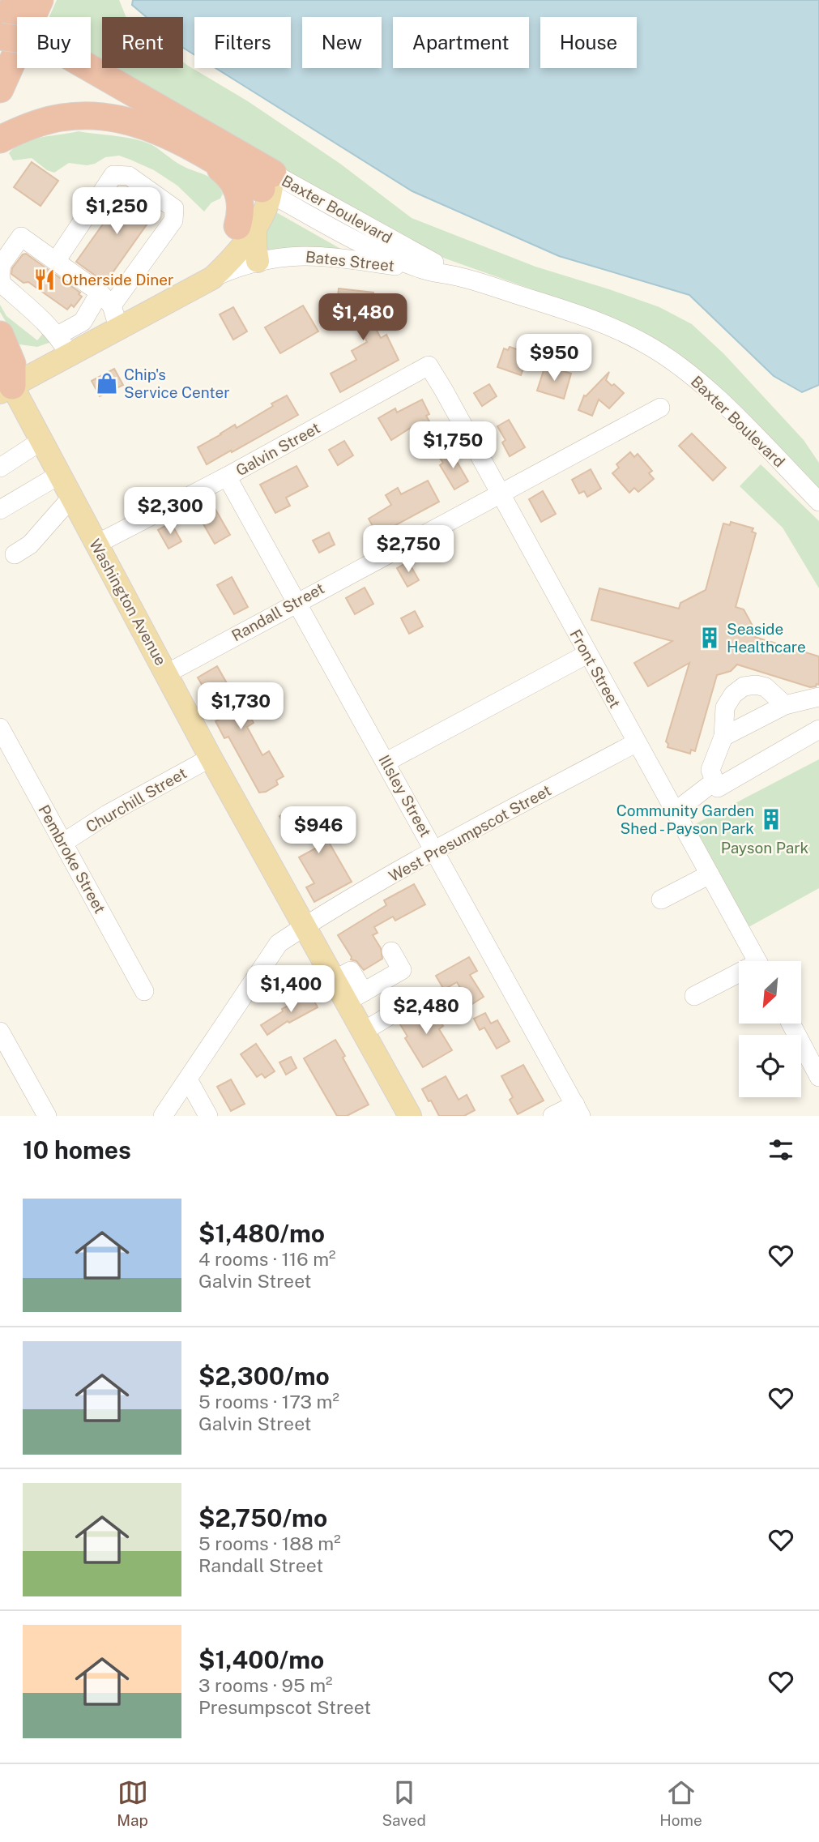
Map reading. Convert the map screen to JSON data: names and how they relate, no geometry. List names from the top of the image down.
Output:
{
  "streets": {
    "main road": ["Bates Street", "Washington Avenue"],
    "street": [
      "Baxter Boulevard",
      "Galvin Street",
      "Randall Street",
      "Front Street",
      "Illsley Street",
      "Churchill Street",
      "West Presumpscot Street",
      "Pembroke Street"
    ]
  },
  "crossings": [
    ["Baxter Boulevard", "Bates Street"],
    ["Bates Street", "Washington Avenue"],
    ["Galvin Street", "Washington Avenue"],
    ["Galvin Street", "Front Street"],
    ["Galvin Street", "Illsley Street"],
    ["Washington Avenue", "Randall Street"],
    ["Washington Avenue", "Churchill Street"],
    ["Washington Avenue", "West Presumpscot Street"],
    ["Randall Street", "Front Street"],
    ["Randall Street", "Illsley Street"],
    ["Front Street", "West Presumpscot Street"],
    ["Illsley Street", "West Presumpscot Street"],
    ["Churchill Street", "Pembroke Street"]
  ],
  "parks": ["Payson Park"],
  "places": {
    "restaurant": ["Otherside Diner"],
    "shop": ["Chip's Service Center"],
    "building": ["Seaside Healthcare", "Community Garden Shed - Payson Park"]
  },
  "north": "bottom left",
  "page": {
    "chip": [
      "Buy",
      "Rent",
      "Filters",
      "New",
      "Apartment",
      "House"
    ],
    "price": [
      "$1,250",
      "$1,480",
      "$950",
      "$1,750",
      "$2,300",
      "$2,750",
      "$1,730",
      "$946",
      "$1,400",
      "$2,480"
    ],
    "heading": "10 homes",
    "list": [
      {
        "name": "$1,480/mo",
        "note": "4 rooms · 116 m² · Galvin Street"
      },
      {
        "name": "$2,300/mo",
        "note": "5 rooms · 173 m² · Galvin Street"
      },
      {
        "name": "$2,750/mo",
        "note": "5 rooms · 188 m² · Randall Street"
      },
      {
        "name": "$1,400/mo",
        "note": "3 rooms · 95 m² · Presumpscot Street"
      }
    ],
    "tabs": ["Map", "Saved", "Home"]
  }
}
